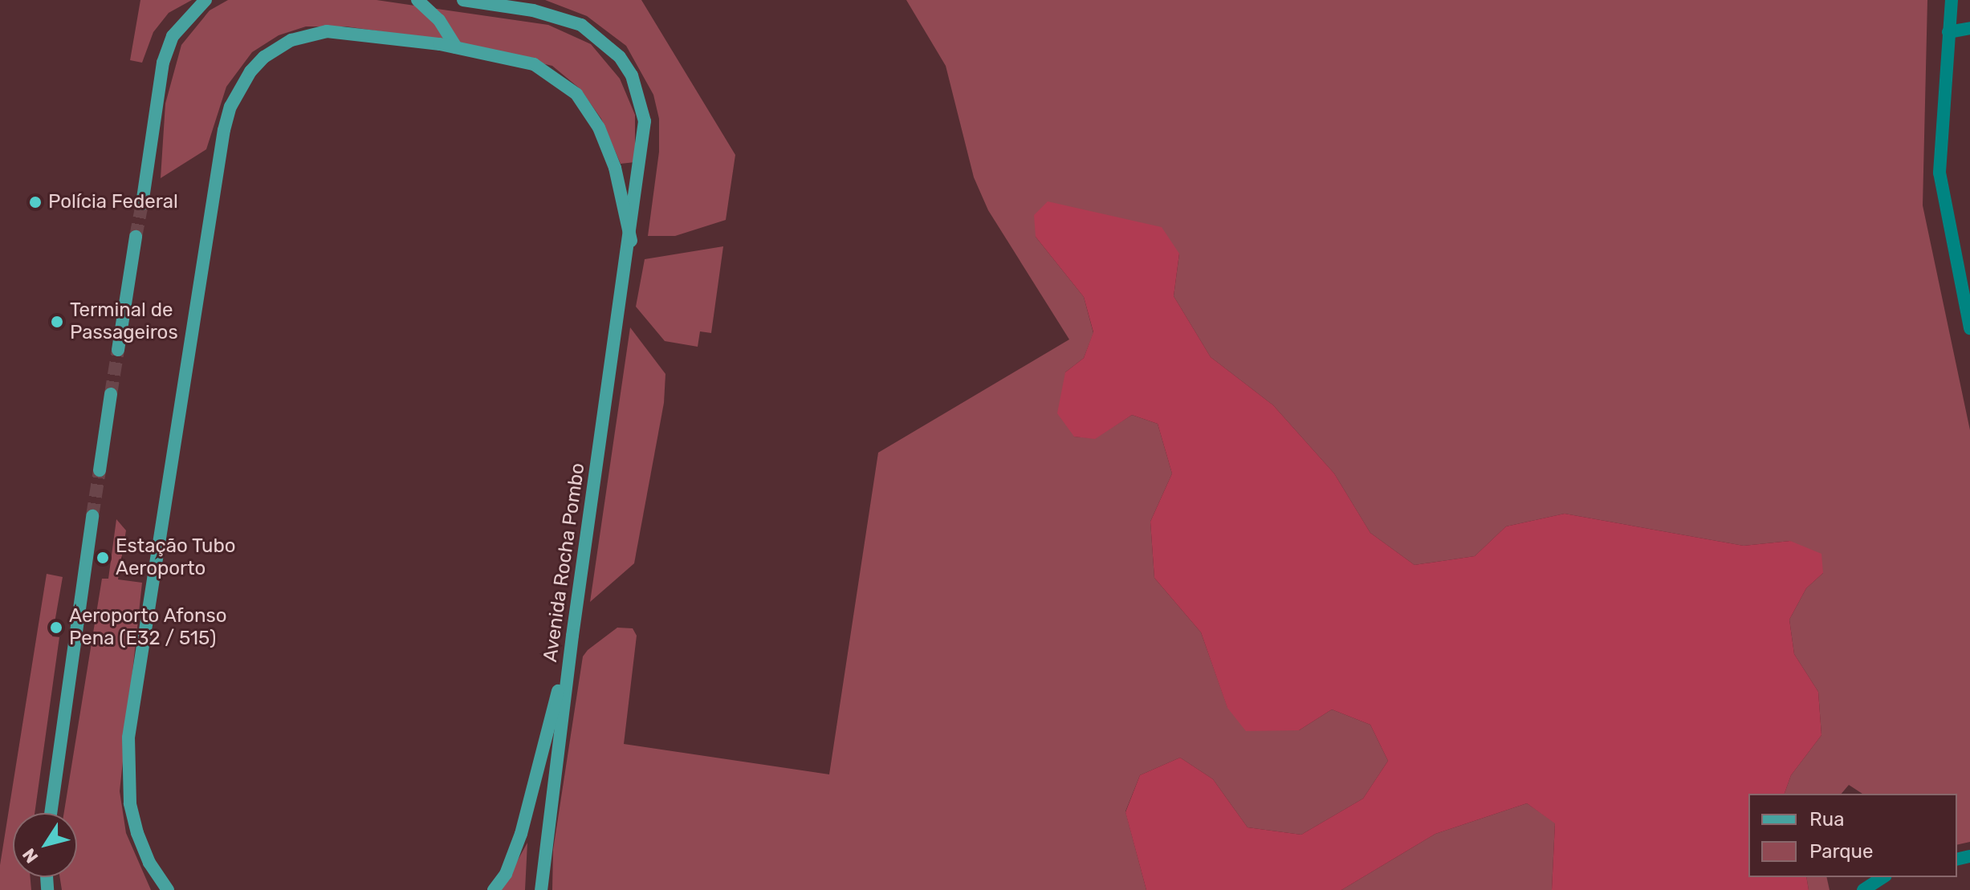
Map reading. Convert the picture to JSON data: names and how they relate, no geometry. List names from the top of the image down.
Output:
{
  "streets": {
    "main road": ["Avenida Rocha Pombo"]
  },
  "places": [
    "Polícia Federal",
    "Terminal de Passageiros",
    "Estação Tubo Aeroporto",
    "Aeroporto Afonso Pena (E32 / 515)"
  ],
  "legend": ["Rua", "Parque"],
  "north": "bottom left"
}
